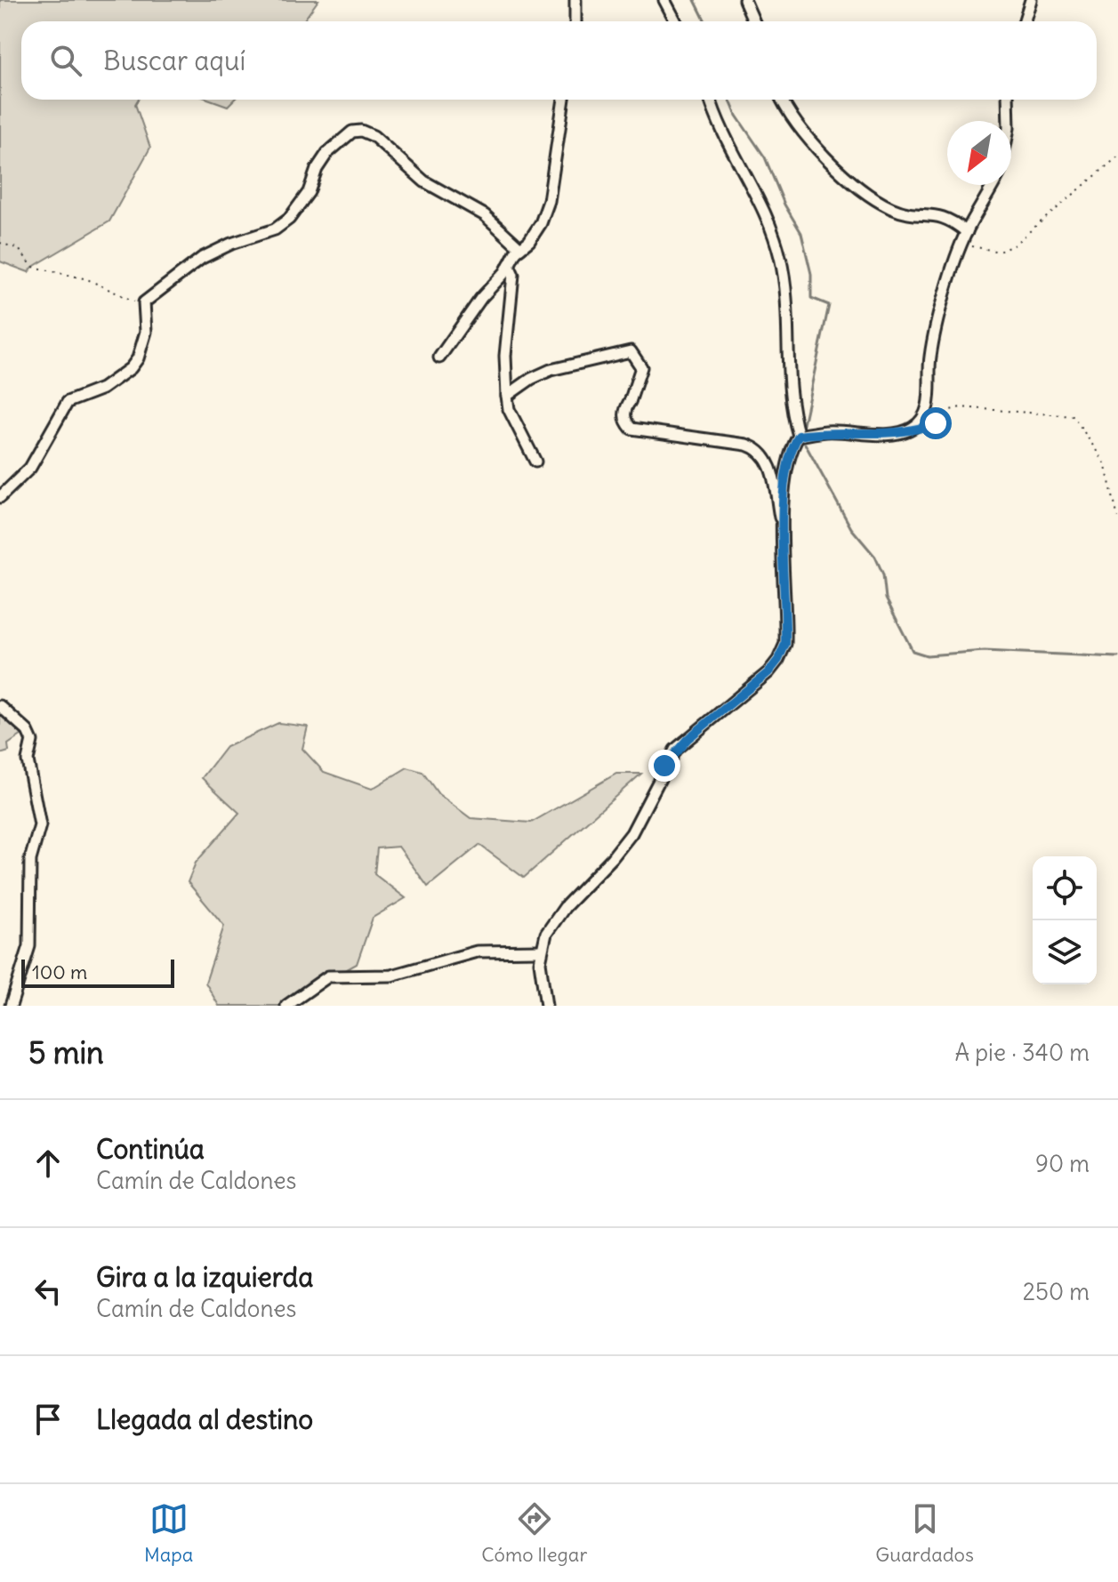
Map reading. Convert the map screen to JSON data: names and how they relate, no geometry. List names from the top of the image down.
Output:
{
  "scale_bar": "100 m",
  "north": "bottom left",
  "page": {
    "search": "Buscar aquí",
    "scale": "100 m",
    "heading": ["5 min", "A pie · 340 m"],
    "list": [
      ["Continúa", "Camín de Caldones", "90 m"],
      ["Gira a la izquierda", "Camín de Caldones", "250 m"],
      "Llegada al destino"
    ],
    "nav": ["Mapa", "Cómo llegar", "Guardados"]
  }
}
